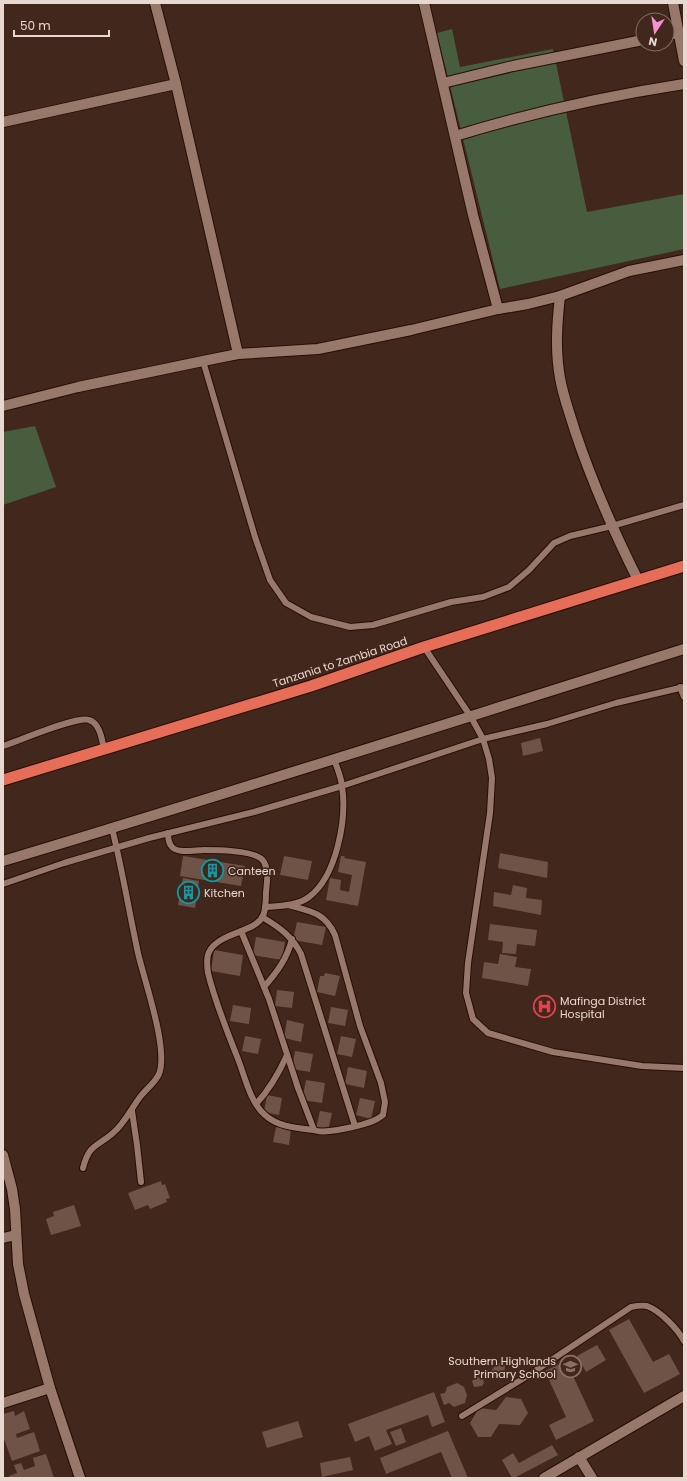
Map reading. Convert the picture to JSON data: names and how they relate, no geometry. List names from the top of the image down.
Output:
{
  "streets": {
    "highway": ["Tanzania to Zambia Road"]
  },
  "places": {
    "building": ["Canteen", "Kitchen"],
    "hospital": ["Mafinga District Hospital"],
    "school or university": ["Southern Highlands Primary School"]
  },
  "scale_bar": "50 m",
  "north": "bottom"
}
